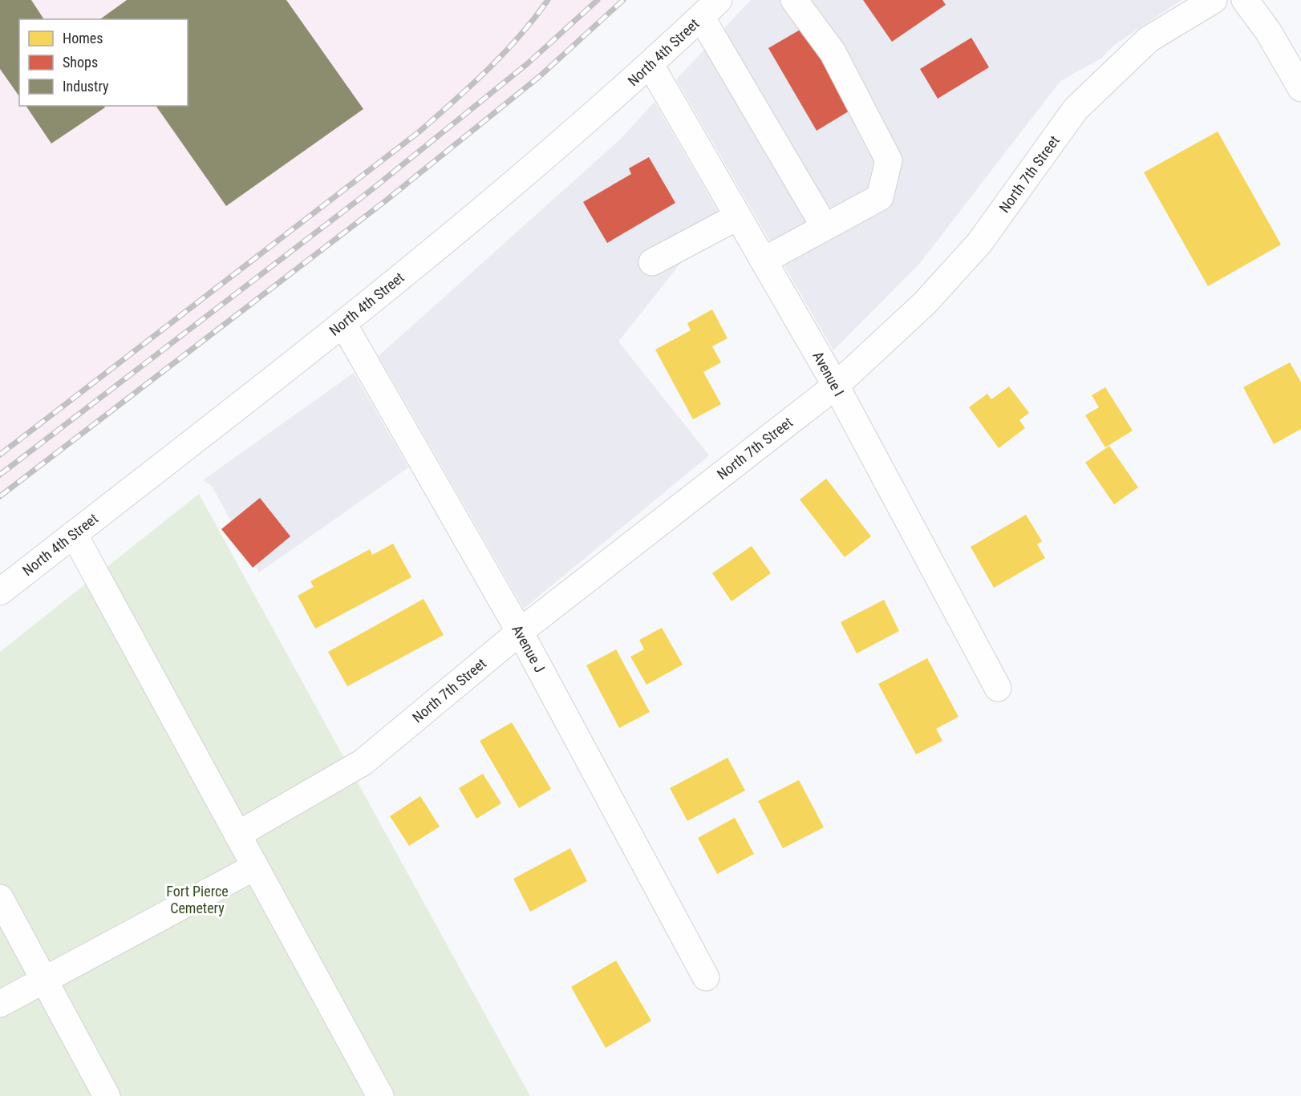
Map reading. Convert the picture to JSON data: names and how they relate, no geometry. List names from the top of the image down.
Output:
{
  "streets": {
    "street": [
      "North 4th Street",
      "North 7th Street",
      "Avenue I",
      "Avenue J"
    ]
  },
  "crossings": [
    ["North 4th Street", "Avenue I"],
    ["North 4th Street", "Avenue J"],
    ["North 7th Street", "Avenue I"],
    ["North 7th Street", "Avenue J"]
  ],
  "parks": ["Fort Pierce Cemetery"],
  "legend": ["Homes", "Shops", "Industry"]
}
